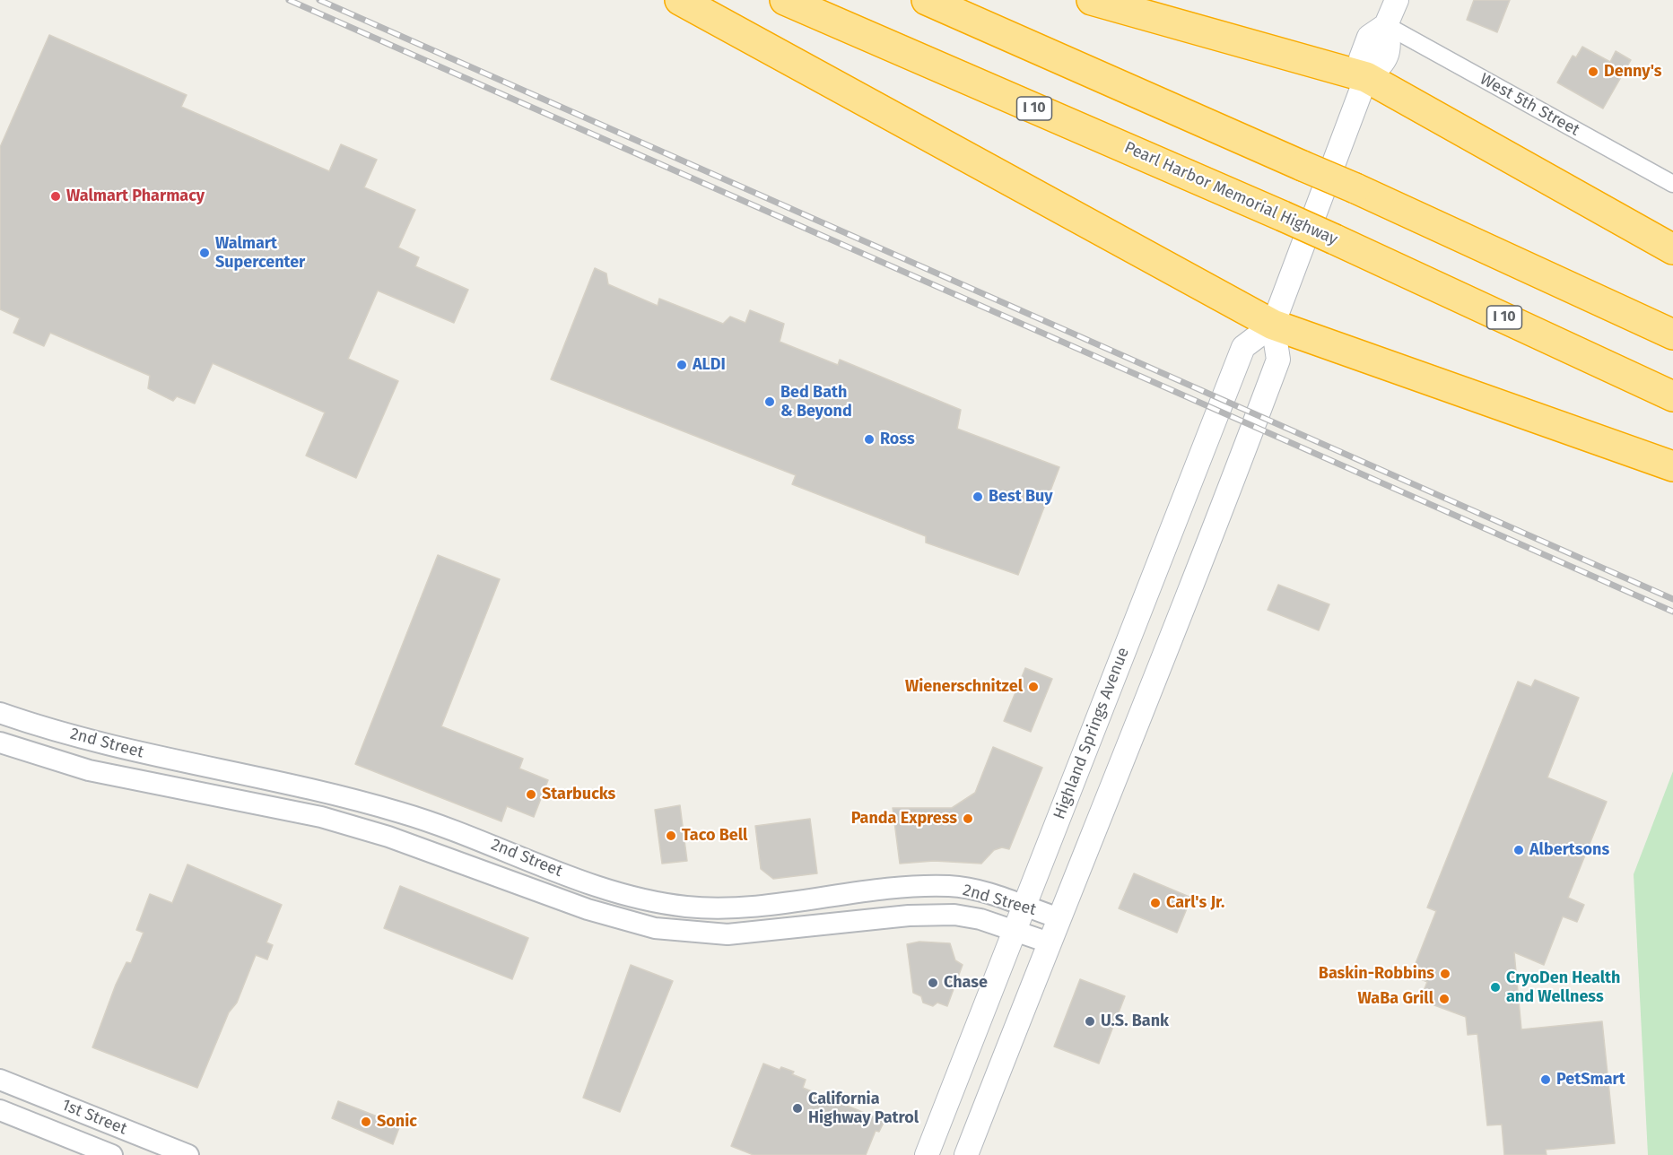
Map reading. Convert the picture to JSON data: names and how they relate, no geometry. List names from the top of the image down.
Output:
{
  "streets": {
    "highway": ["I 10", "Pearl Harbor Memorial Highway"],
    "main road": ["Highland Springs Avenue"],
    "street": ["West 5th Street", "2nd Street", "1st Street"]
  },
  "crossings": [
    ["Highland Springs Avenue", "2nd Street"]
  ],
  "places": [
    "Denny's",
    "Walmart Pharmacy",
    "Walmart Supercenter",
    "ALDI",
    "Bed Bath & Beyond",
    "Ross",
    "Best Buy",
    "Wienerschnitzel",
    "Starbucks",
    "Panda Express",
    "Taco Bell",
    "Albertsons",
    "Carl's Jr.",
    "Baskin-Robbins",
    "Chase",
    "CryoDen Health and Wellness",
    "WaBa Grill",
    "U.S. Bank",
    "PetSmart",
    "California Highway Patrol",
    "Sonic"
  ]
}
